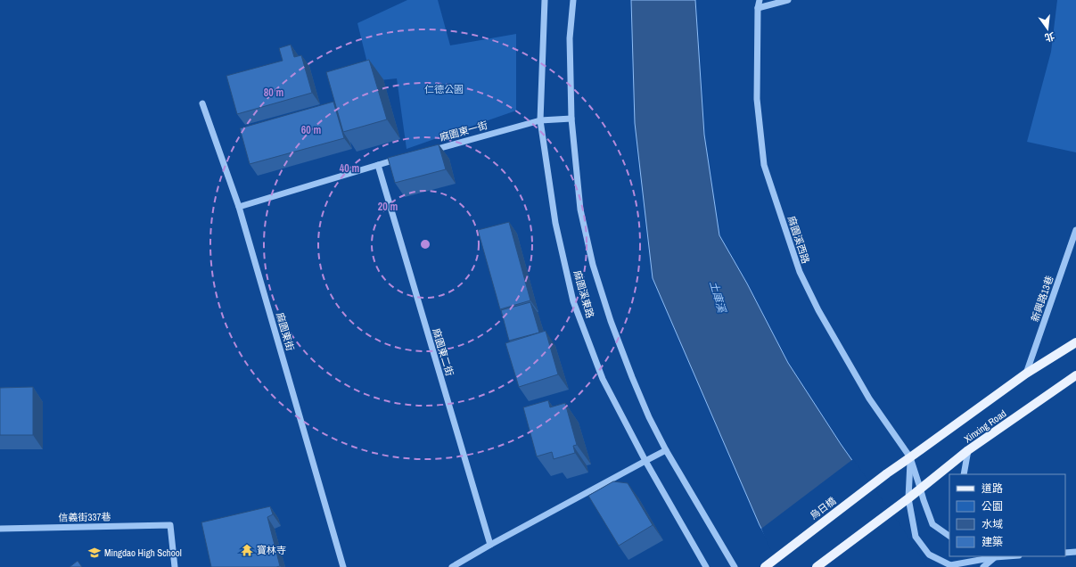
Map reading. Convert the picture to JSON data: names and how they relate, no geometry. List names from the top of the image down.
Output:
{
  "streets": {
    "main road": ["Xinxing Road", "烏日橋"],
    "street": [
      "麻園東一街",
      "麻園溪西路",
      "麻園溪東路",
      "新興路13巷",
      "麻園東街",
      "麻園東二街",
      "信義街337巷"
    ]
  },
  "crossings": [
    ["麻園東一街", "麻園溪東路"],
    ["麻園溪西路", "Xinxing Road"],
    ["新興路13巷", "Xinxing Road"],
    ["Xinxing Road", "烏日橋"]
  ],
  "water": ["土庫溪"],
  "parks": ["仁德公園"],
  "places": {
    "temple": ["寶林寺"],
    "school or university": ["Mingdao High School"]
  },
  "legend": [
    "道路",
    "公園",
    "水域",
    "建築"
  ],
  "north": "bottom",
  "rings": [
    "80 m",
    "60 m",
    "40 m",
    "20 m"
  ]
}
